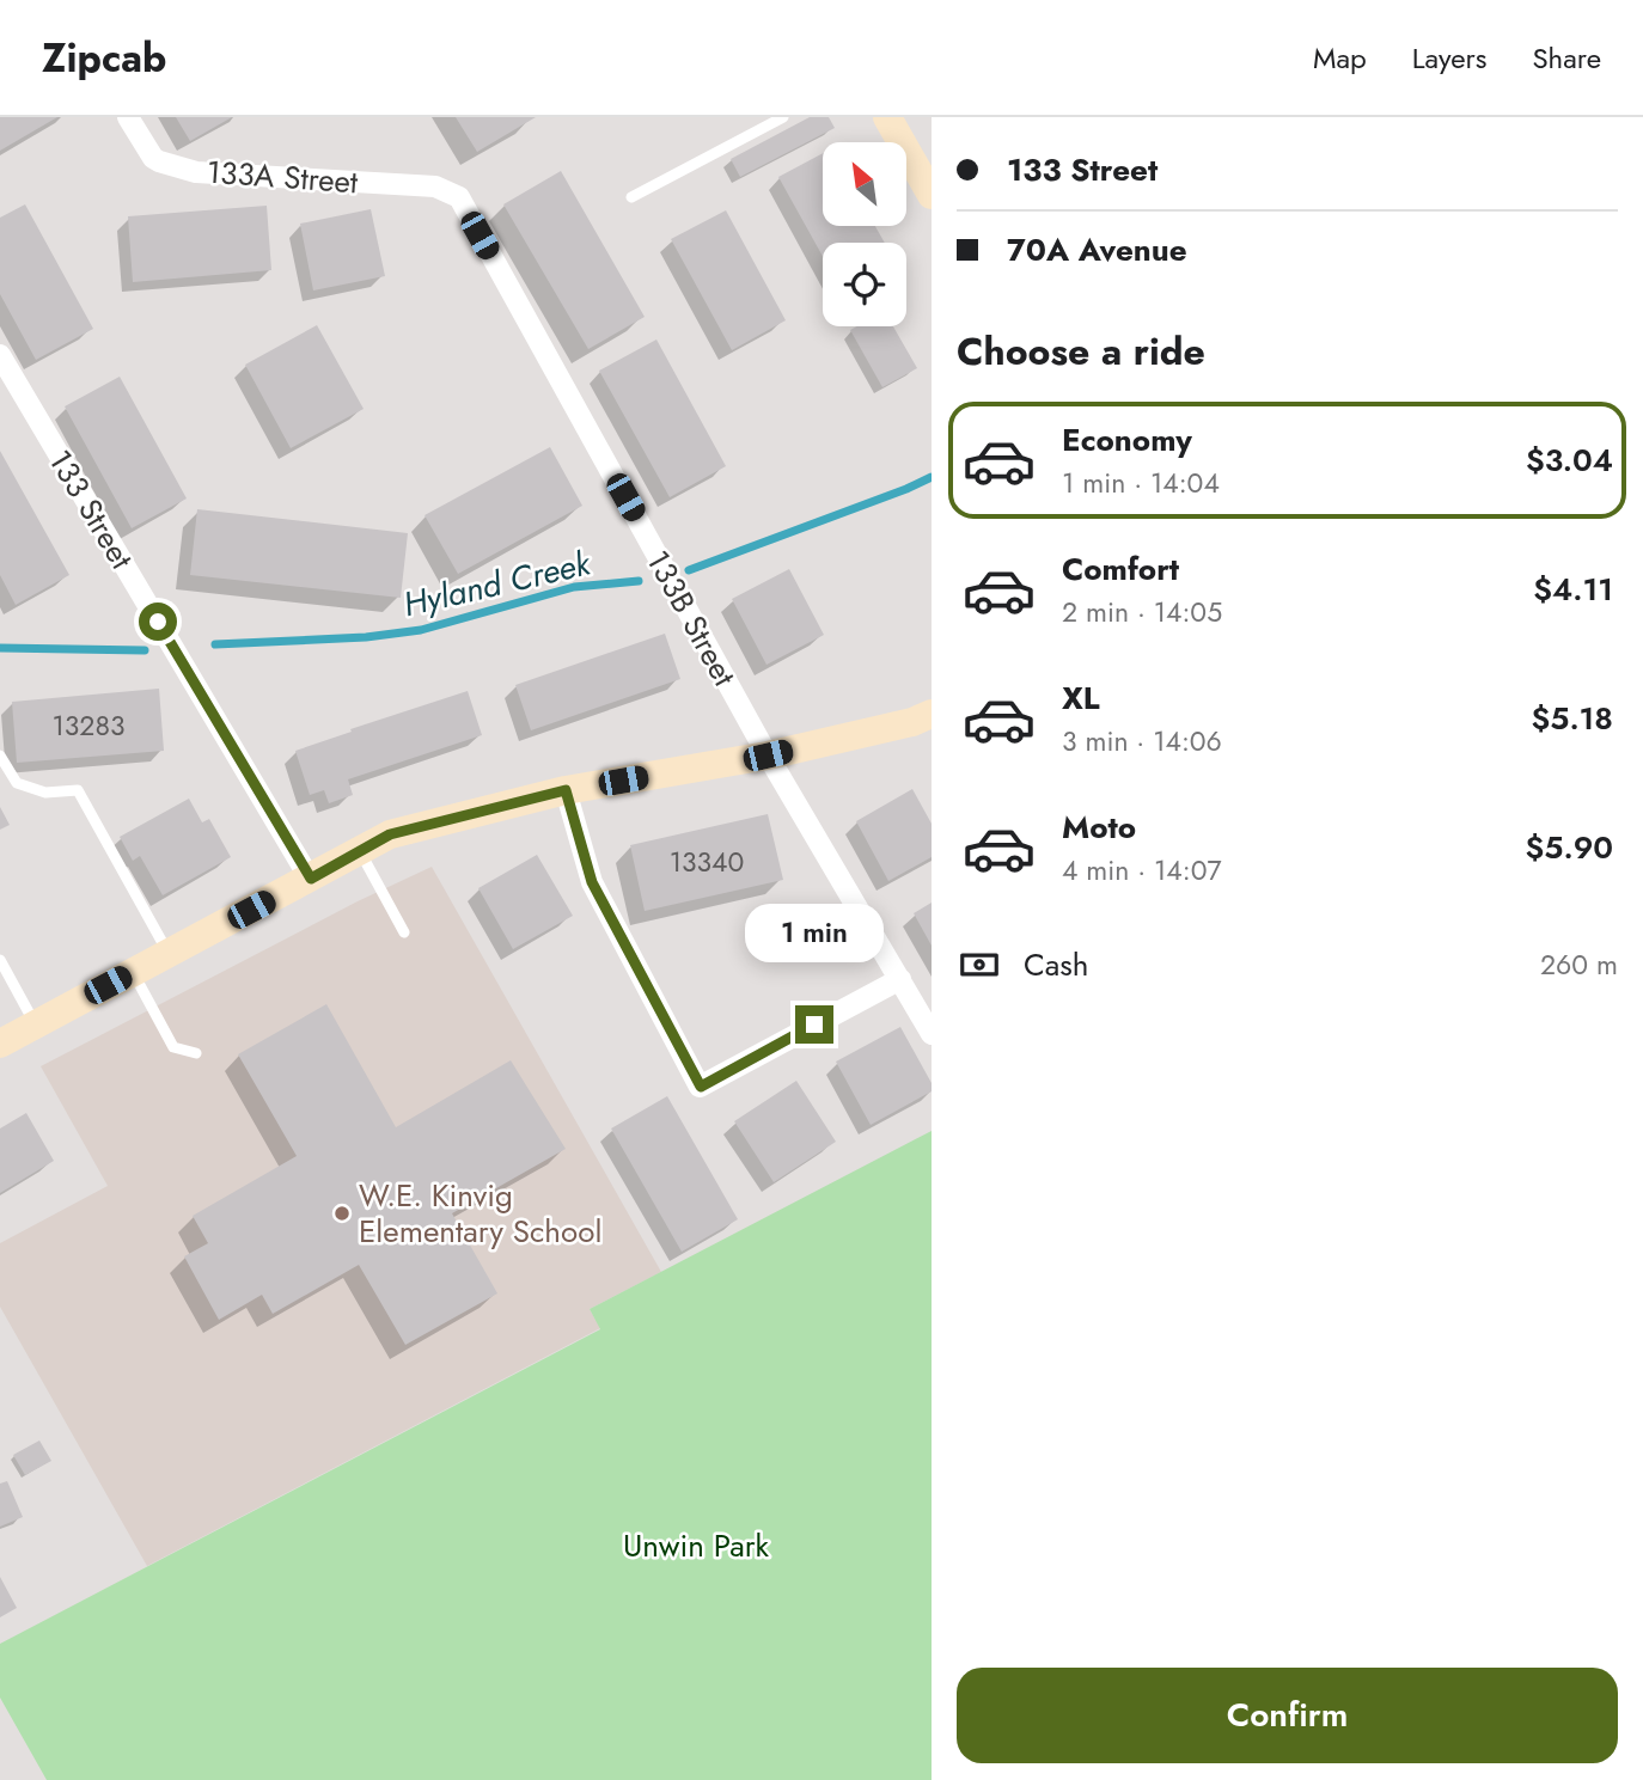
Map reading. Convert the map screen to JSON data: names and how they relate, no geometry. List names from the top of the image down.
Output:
{
  "streets": {
    "street": ["133A Street", "133 Street", "133B Street"]
  },
  "crossings": [
    ["133A Street", "133B Street"]
  ],
  "water": ["Hyland Creek"],
  "parks": ["Unwin Park"],
  "places": ["W.E. Kinvig Elementary School"],
  "house_numbers": ["13283", "13340"],
  "north": "top left",
  "page": {
    "header": "Zipcab",
    "nav": ["Map", "Layers", "Share"],
    "banner": ["133 Street", "70A Avenue"],
    "heading": "Choose a ride",
    "list": [
      {
        "name": "Economy",
        "note": "1 min · 14:04",
        "value": "$3.04"
      },
      {
        "name": "Comfort",
        "note": "2 min · 14:05",
        "value": "$4.11"
      },
      {
        "name": "XL",
        "note": "3 min · 14:06",
        "value": "$5.18"
      },
      {
        "name": "Moto",
        "note": "4 min · 14:07",
        "value": "$5.90"
      }
    ],
    "bubble": "1 min",
    "pay": ["Cash", "260 m"],
    "buttons": "Confirm"
  }
}
